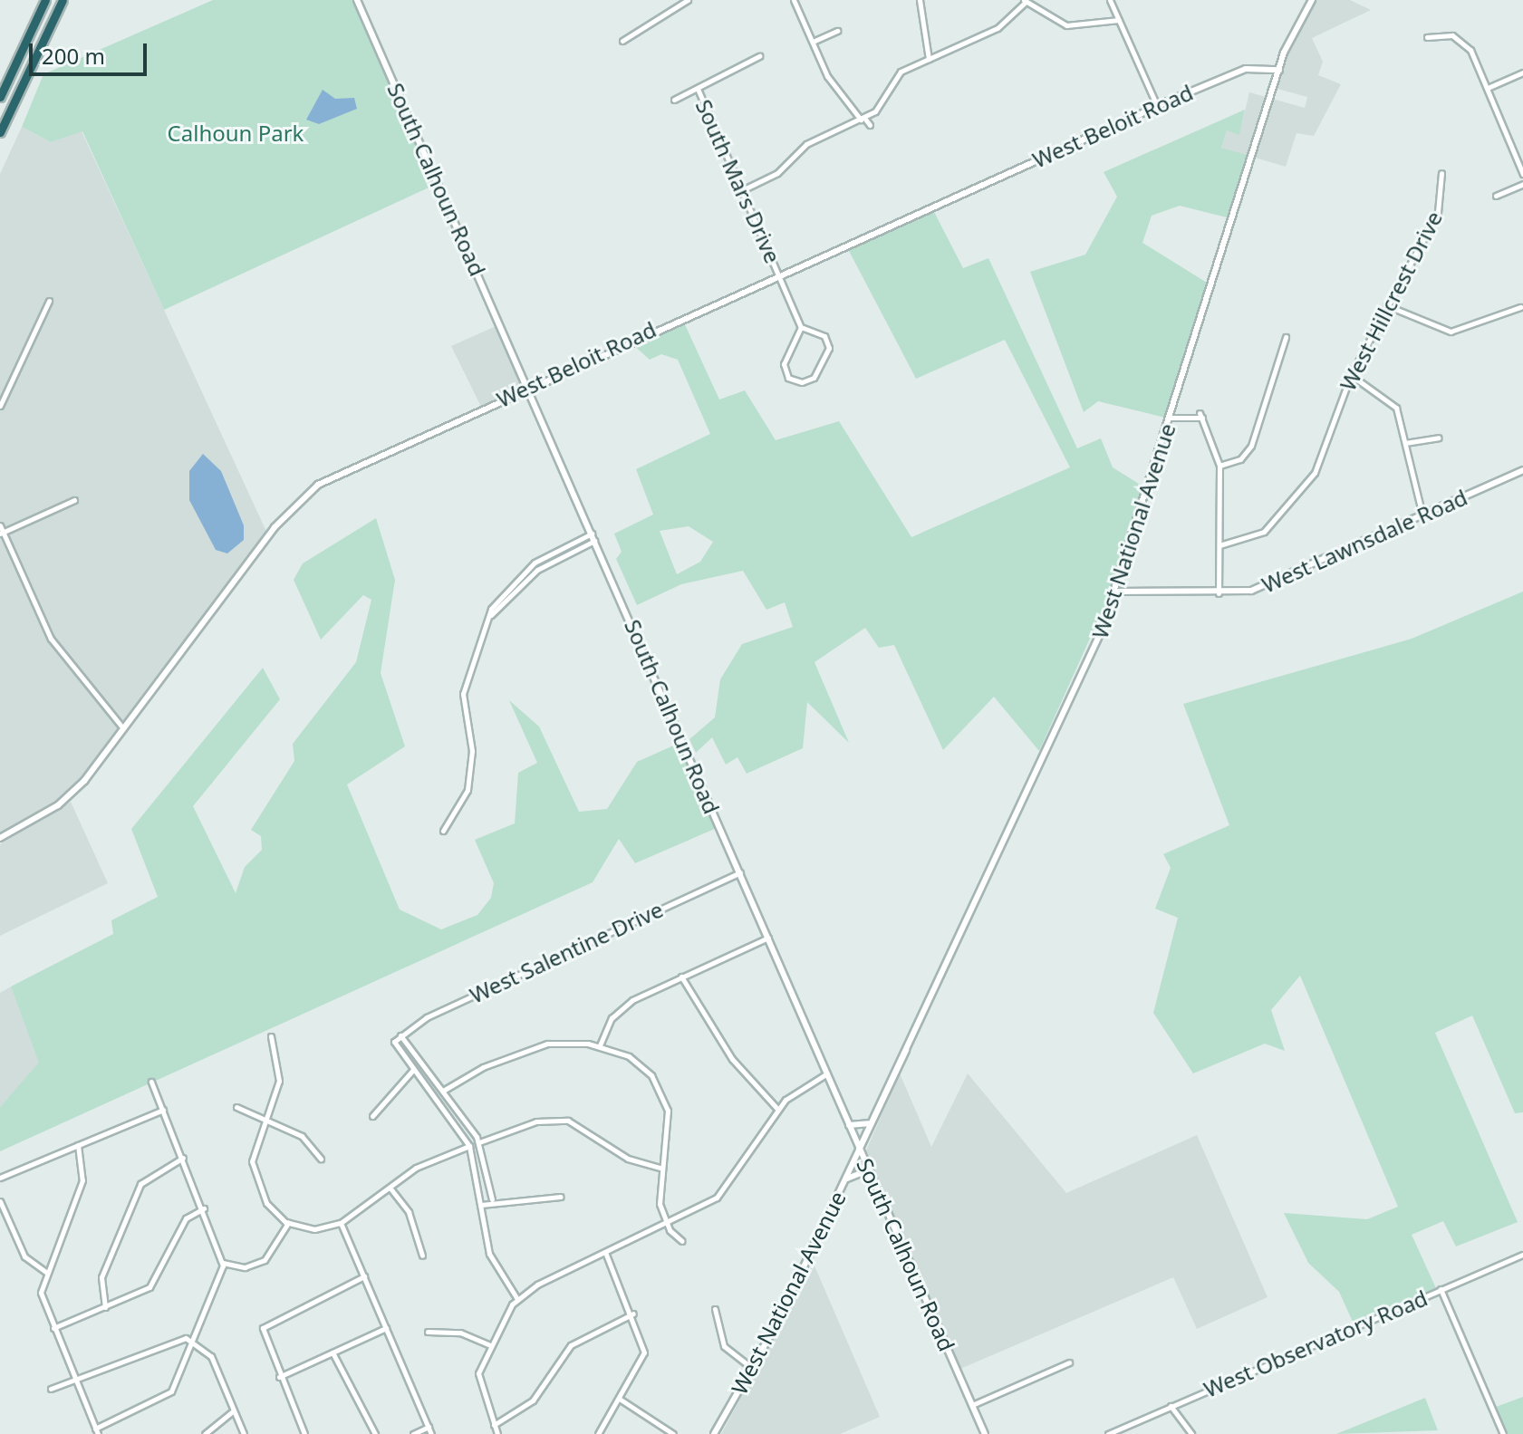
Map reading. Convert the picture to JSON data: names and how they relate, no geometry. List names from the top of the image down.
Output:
{
  "streets": {
    "main road": [
      "West Beloit Road",
      "South Calhoun Road",
      "West National Avenue",
      "West Lawnsdale Road"
    ],
    "street": [
      "South Mars Drive",
      "West Hillcrest Drive",
      "West Salentine Drive",
      "West Observatory Road"
    ]
  },
  "crossings": [
    ["West Beloit Road", "South Calhoun Road"],
    ["West Beloit Road", "South Mars Drive"],
    ["West Beloit Road", "West National Avenue"],
    ["South Calhoun Road", "West National Avenue"],
    ["South Calhoun Road", "West Salentine Drive"],
    ["West National Avenue", "West Lawnsdale Road"]
  ],
  "parks": ["Calhoun Park"],
  "scale_bar": "200 m"
}
